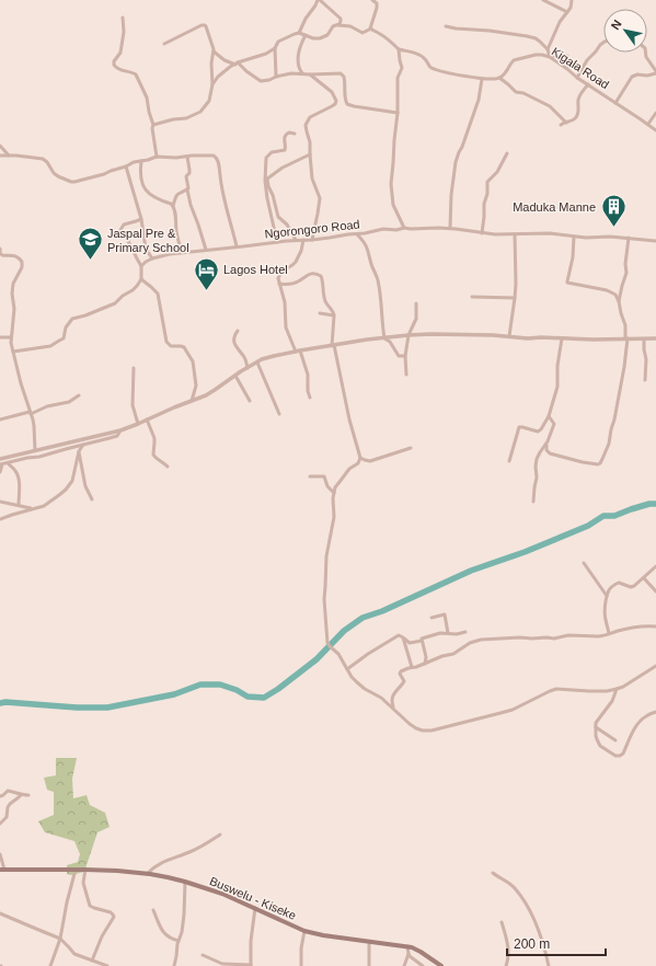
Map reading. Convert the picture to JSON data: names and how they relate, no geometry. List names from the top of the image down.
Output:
{
  "streets": {
    "main road": ["Buswelu - Kiseke"],
    "street": ["Kigala Road", "Ngorongoro Road"]
  },
  "places": {
    "building": ["Maduka Manne"],
    "school or university": ["Jaspal Pre & Primary School"],
    "hotel": ["Lagos Hotel"]
  },
  "scale_bar": "200 m",
  "north": "top left"
}
